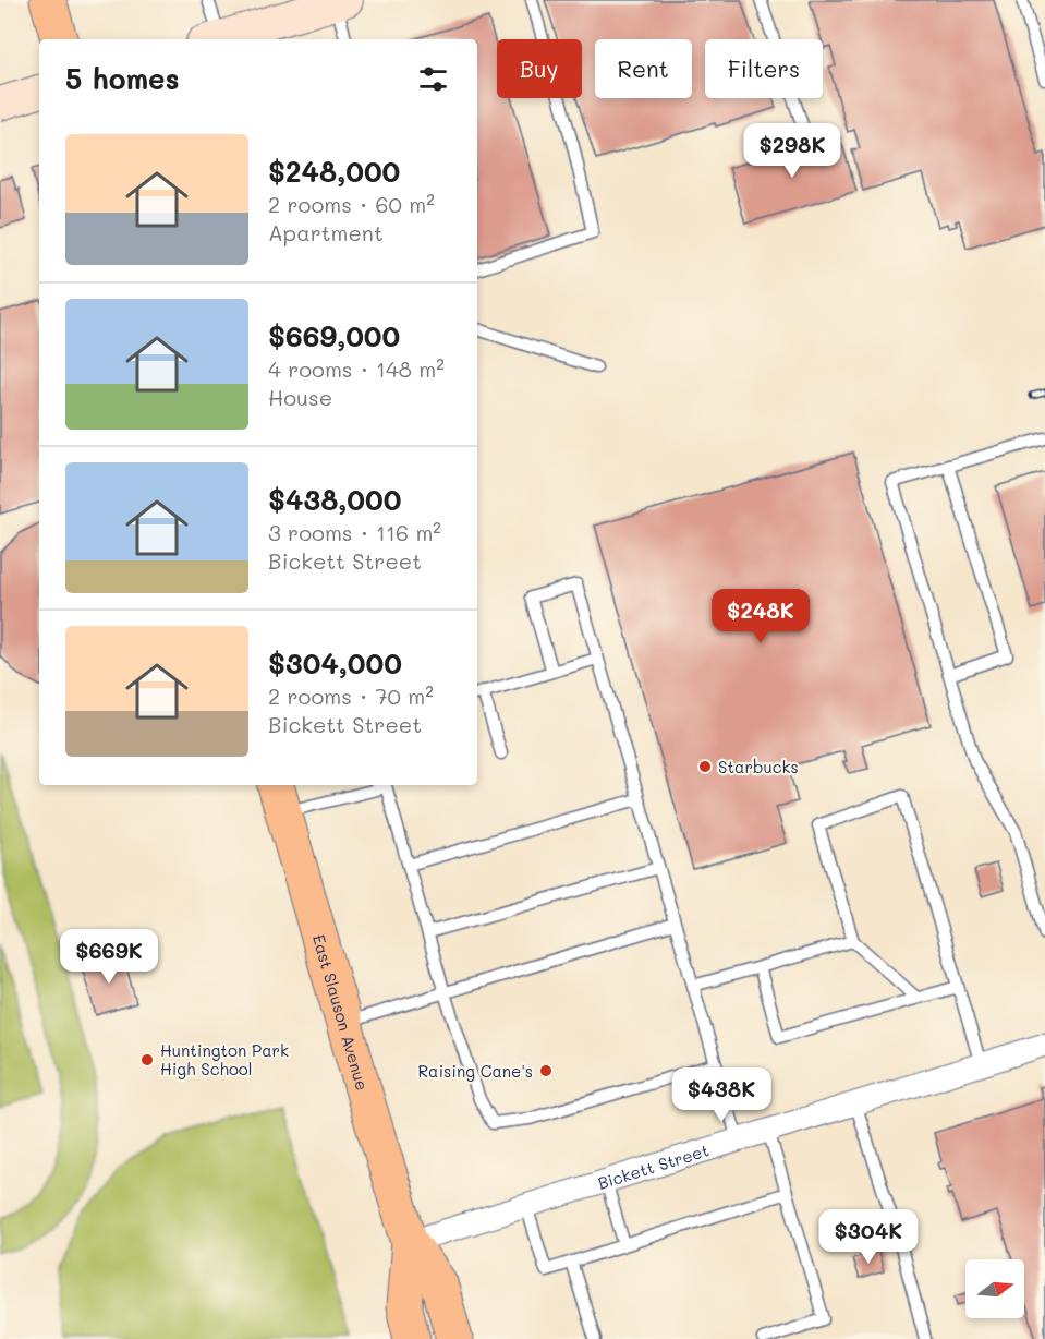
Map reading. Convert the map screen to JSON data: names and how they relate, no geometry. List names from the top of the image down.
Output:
{
  "streets": {
    "main road": ["East Slauson Avenue"],
    "street": ["Bickett Street"]
  },
  "crossings": [
    ["East Slauson Avenue", "Bickett Street"]
  ],
  "places": ["Starbucks", "Huntington Park High School", "Raising Cane's"],
  "north": "right",
  "page": {
    "chip": ["Buy", "Rent", "Filters"],
    "heading": "5 homes",
    "list": [
      {
        "name": "$248,000",
        "note": "2 rooms · 60 m² · Apartment"
      },
      {
        "name": "$669,000",
        "note": "4 rooms · 148 m² · House"
      },
      {
        "name": "$438,000",
        "note": "3 rooms · 116 m² · Bickett Street"
      },
      {
        "name": "$304,000",
        "note": "2 rooms · 70 m² · Bickett Street"
      }
    ],
    "price": [
      "$298K",
      "$248K",
      "$669K",
      "$438K",
      "$304K"
    ]
  }
}
